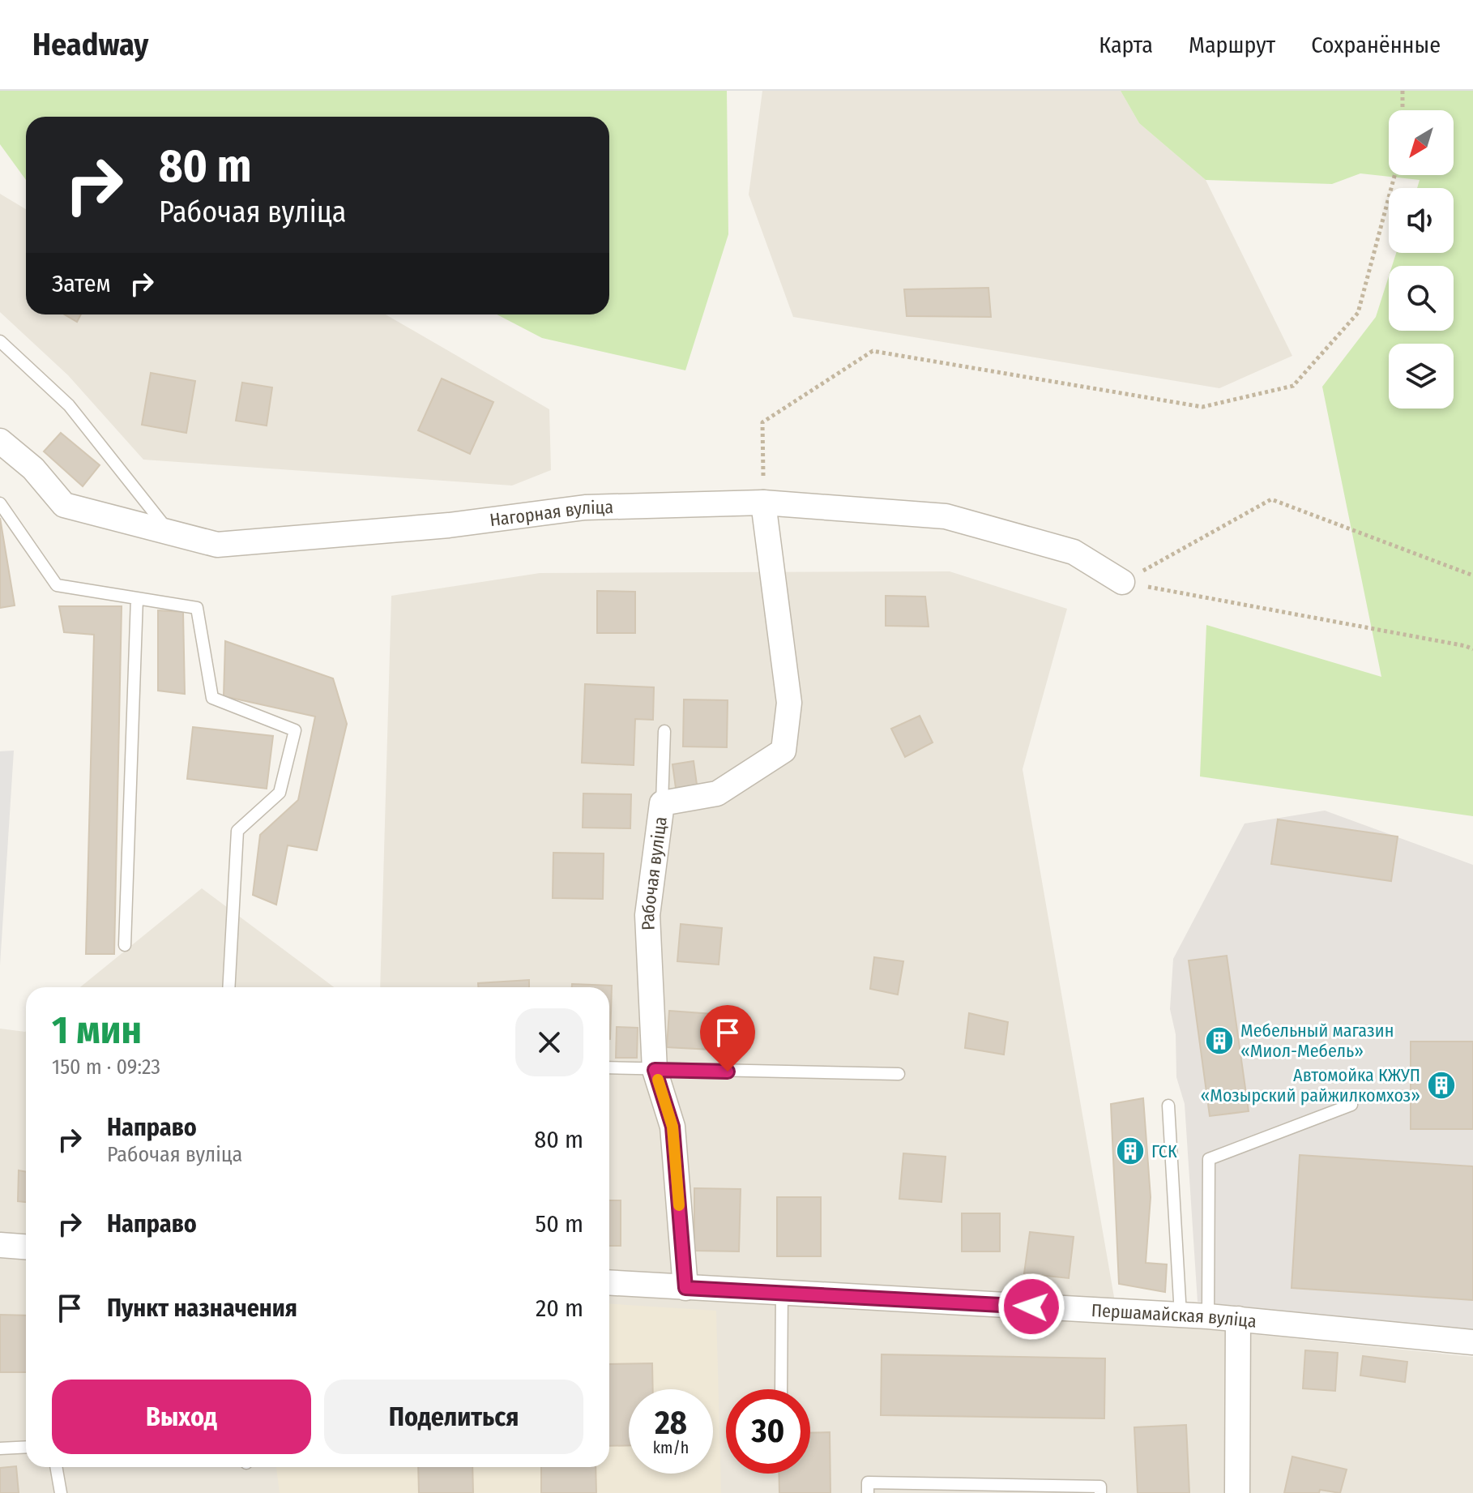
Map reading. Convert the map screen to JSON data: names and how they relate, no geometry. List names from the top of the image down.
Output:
{
  "streets": {
    "street": ["Нагорная вуліца", "Рабочая вуліца", "Першамайская вуліца"]
  },
  "crossings": [
    ["Нагорная вуліца", "Рабочая вуліца"],
    ["Рабочая вуліца", "Першамайская вуліца"]
  ],
  "places": {
    "building": ["Мебельный магазин «Миол-Мебель»", "Автомойка КЖУП «Мозырский райжилкомхоз»", "ГСК"]
  },
  "north": "bottom left",
  "page": {
    "header": "Headway",
    "nav": ["Карта", "Маршрут", "Сохранённые"],
    "turn": ["80 m", "Рабочая вуліца"],
    "then": "Затем",
    "heading": ["1 мин", "150 m · 09:23"],
    "list": [
      {
        "name": "Направо",
        "note": "Рабочая вуліца",
        "value": "80 m"
      },
      {
        "name": "Направо",
        "value": "50 m"
      },
      {
        "name": "Пункт назначения",
        "value": "20 m"
      }
    ],
    "buttons": ["Выход", "Поделиться"],
    "speed": "28 km/h",
    "limit": "30"
  }
}
